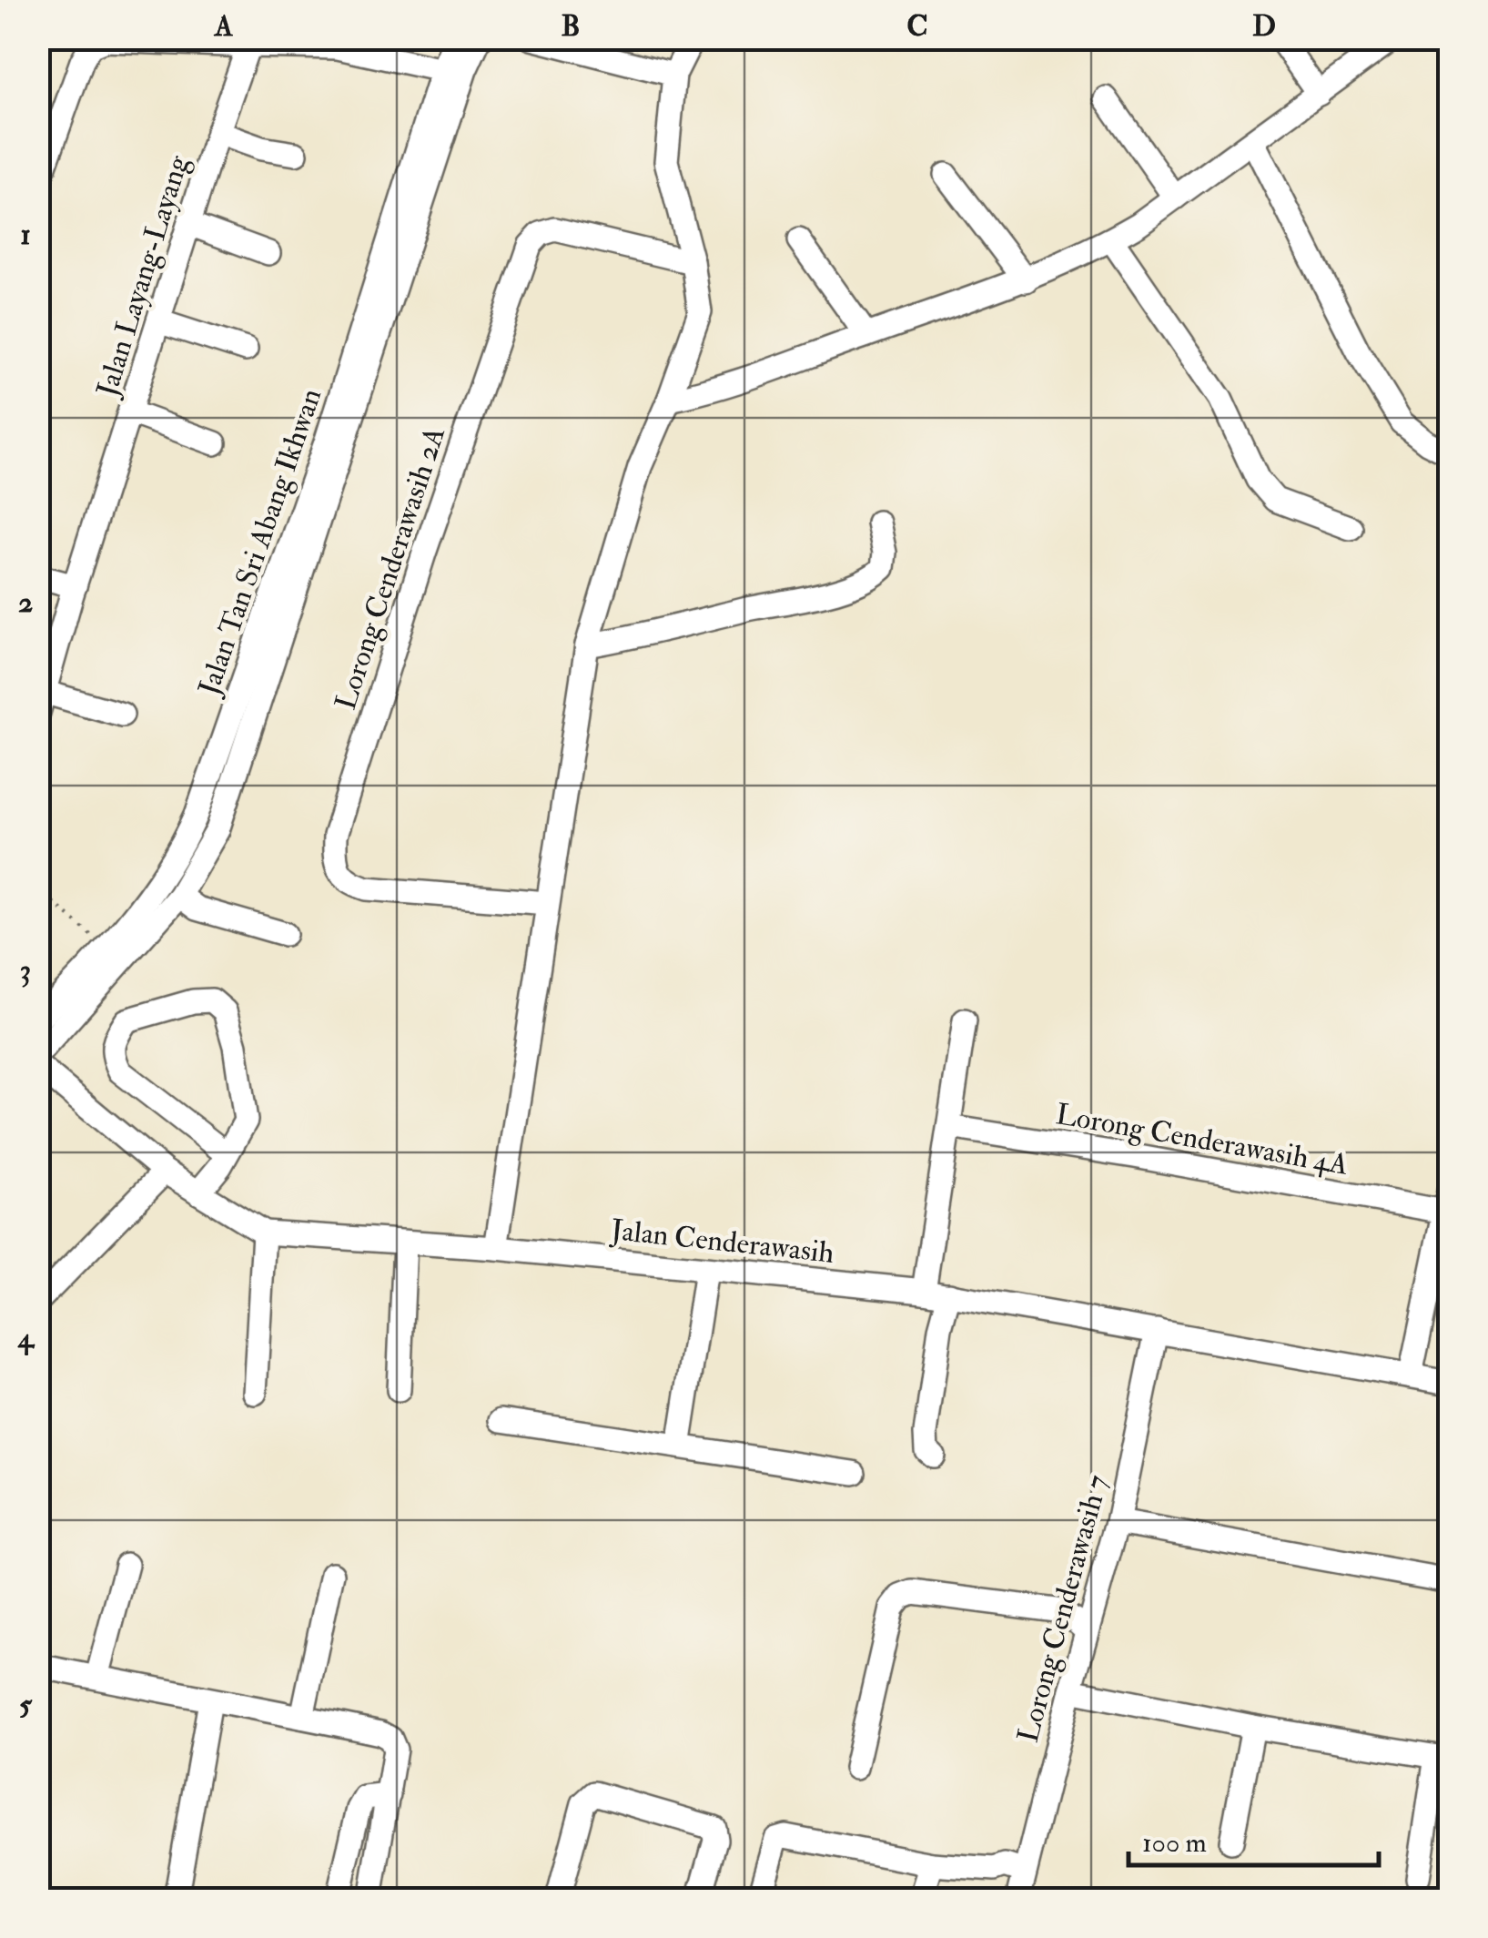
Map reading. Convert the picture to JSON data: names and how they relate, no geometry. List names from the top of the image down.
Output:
{
  "streets": {
    "street": [
      "Jalan Layang-Layang",
      "Jalan Tan Sri Abang Ikhwan",
      "Lorong Cenderawasih 2A",
      "Lorong Cenderawasih 4A",
      "Jalan Cenderawasih",
      "Lorong Cenderawasih 7"
    ]
  },
  "crossings": [
    ["Jalan Cenderawasih", "Lorong Cenderawasih 7"]
  ],
  "scale_bar": "100 m",
  "grid": {
    "columns": [
      "A",
      "B",
      "C",
      "D"
    ],
    "rows": [
      "1",
      "2",
      "3",
      "4",
      "5"
    ]
  }
}
